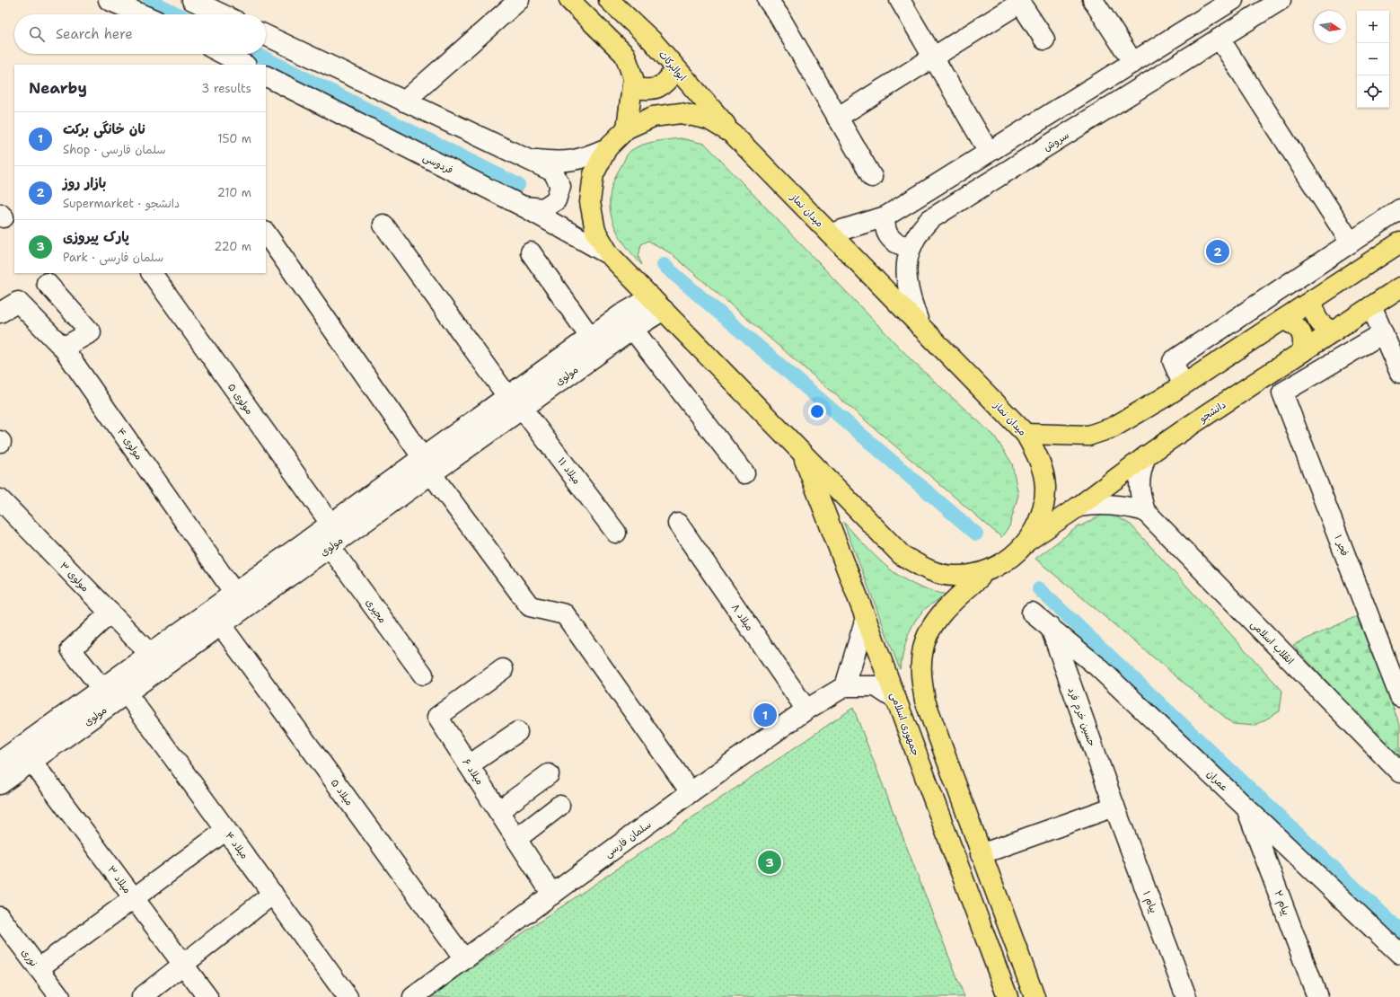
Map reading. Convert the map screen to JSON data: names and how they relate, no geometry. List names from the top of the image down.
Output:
{
  "streets": {
    "main road": [
      "ابوالبرکات",
      "میدان نماز",
      "دانشجو",
      "جمهوری اسلامی"
    ],
    "street": [
      "سروش",
      "فردوسی",
      "مولوی",
      "مولوی ۵",
      "مولوی ۴",
      "میلاد ۱۱",
      "فجر ۱",
      "مولوی ۳",
      "مجیری",
      "میلاد ۸",
      "انقلاب اسلامی",
      "حسین خرم فرد",
      "میلاد ۶",
      "عمران",
      "میلاد ۵",
      "سلمان فارسی",
      "میلاد ۴",
      "میلاد ۳",
      "پیام ۱",
      "پیام ۲",
      "نوری"
    ]
  },
  "crossings": [
    ["ابوالبرکات", "میدان نماز"],
    ["سروش", "میدان نماز"],
    ["فردوسی", "میدان نماز"],
    ["میدان نماز", "مولوی"],
    ["میدان نماز", "دانشجو"],
    ["میدان نماز", "جمهوری اسلامی"],
    ["مولوی", "مولوی ۵"],
    ["مولوی", "مولوی ۴"],
    ["مولوی", "میلاد ۱۱"],
    ["مولوی", "مولوی ۳"],
    ["مولوی", "مجیری"],
    ["مولوی", "میلاد ۵"],
    ["مولوی", "میلاد ۴"],
    ["مولوی", "میلاد ۳"],
    ["میلاد ۸", "سلمان فارسی"],
    ["حسین خرم فرد", "عمران"],
    ["حسین خرم فرد", "پیام ۱"],
    ["میلاد ۶", "سلمان فارسی"],
    ["عمران", "پیام ۲"],
    ["میلاد ۵", "سلمان فارسی"]
  ],
  "north": "right",
  "page": {
    "map_buttons": ["+", "−"],
    "search": "Search here",
    "heading": ["Nearby", "3 results"],
    "list": [
      {
        "mark": "1",
        "name": "نان خانگی برکت",
        "note": "Shop · سلمان فارسی",
        "value": "150 m"
      },
      {
        "mark": "2",
        "name": "بازار روز",
        "note": "Supermarket · دانشجو",
        "value": "210 m"
      },
      {
        "mark": "3",
        "name": "پارک پیروزی",
        "note": "Park · سلمان فارسی",
        "value": "220 m"
      }
    ],
    "pins": ["2", "1", "3"]
  }
}
